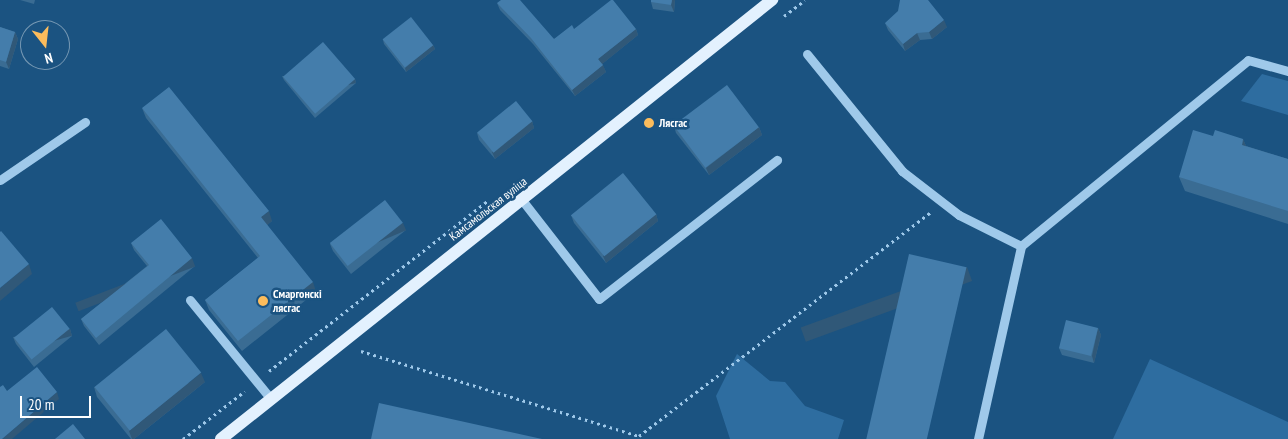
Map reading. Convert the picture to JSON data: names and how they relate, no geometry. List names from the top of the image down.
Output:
{
  "streets": {
    "main road": ["Камсамольская вуліца"]
  },
  "places": ["Лясгас", "Смаргонскі лясгас"],
  "scale_bar": "20 m",
  "north": "bottom"
}
